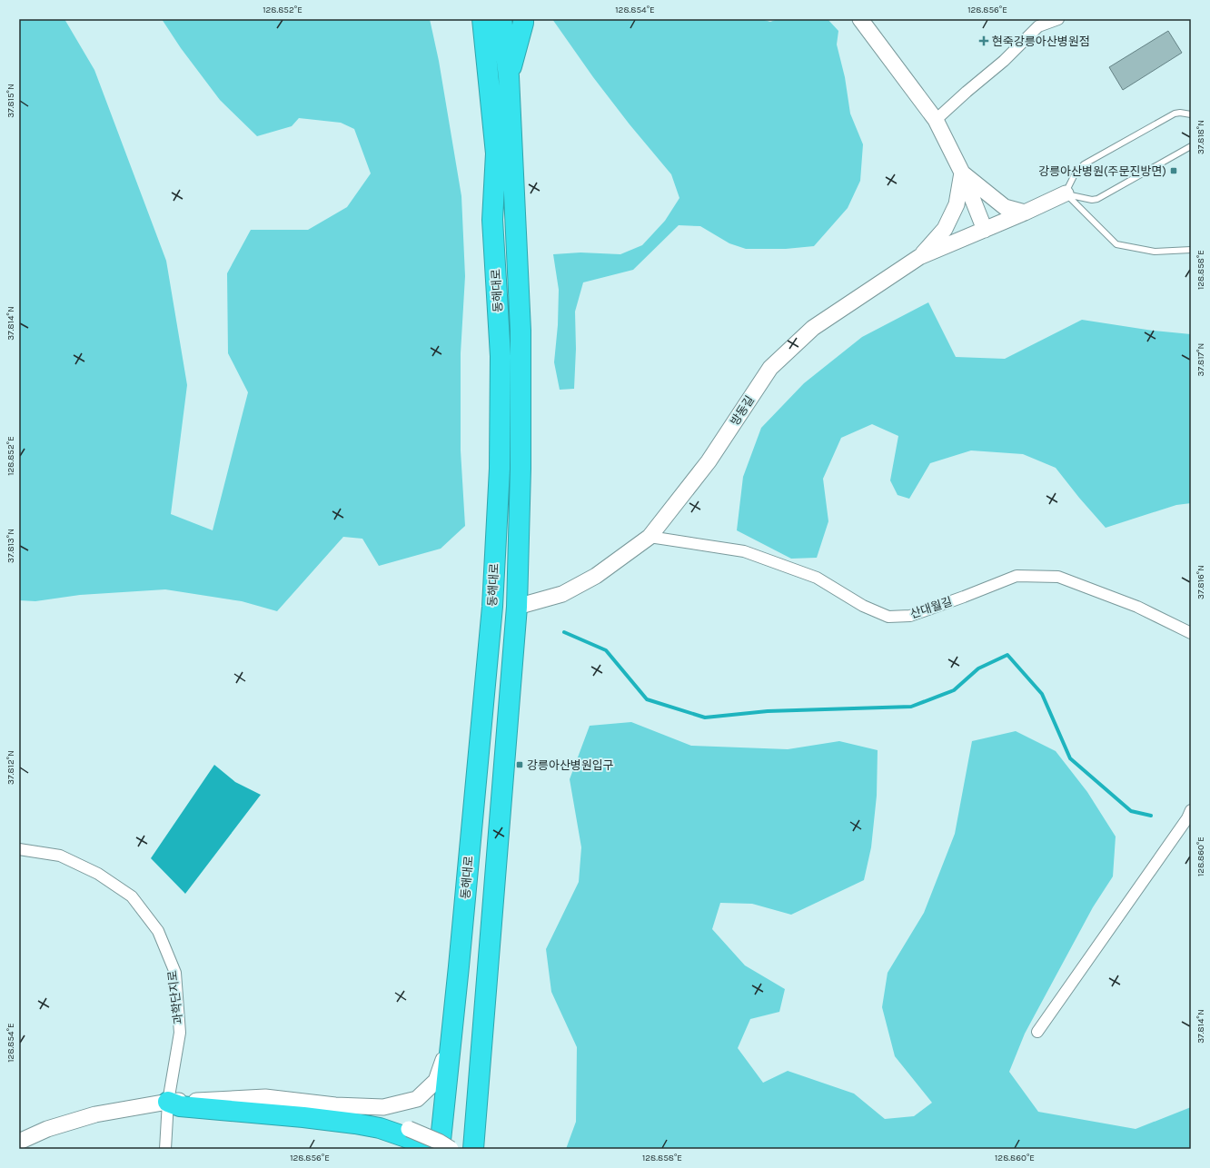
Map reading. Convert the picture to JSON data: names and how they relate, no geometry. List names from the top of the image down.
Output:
{
  "streets": {
    "highway": ["동해대로"],
    "street": ["방동길", "산대월길", "과학단지로"]
  },
  "crossings": [
    ["동해대로", "방동길"],
    ["방동길", "산대월길"]
  ],
  "places": {
    "health": ["현죽강릉아산병원점"],
    "transit": ["강릉아산병원(주문진방면)", "강릉아산병원입구"]
  },
  "coordinates": [
    "128.852°E",
    "128.854°E",
    "128.856°E",
    "37.815°N",
    "37.818°N",
    "128.858°E",
    "37.814°N",
    "37.817°N",
    "37.813°N",
    "37.816°N",
    "37.812°N",
    "128.860°E"
  ]
}
